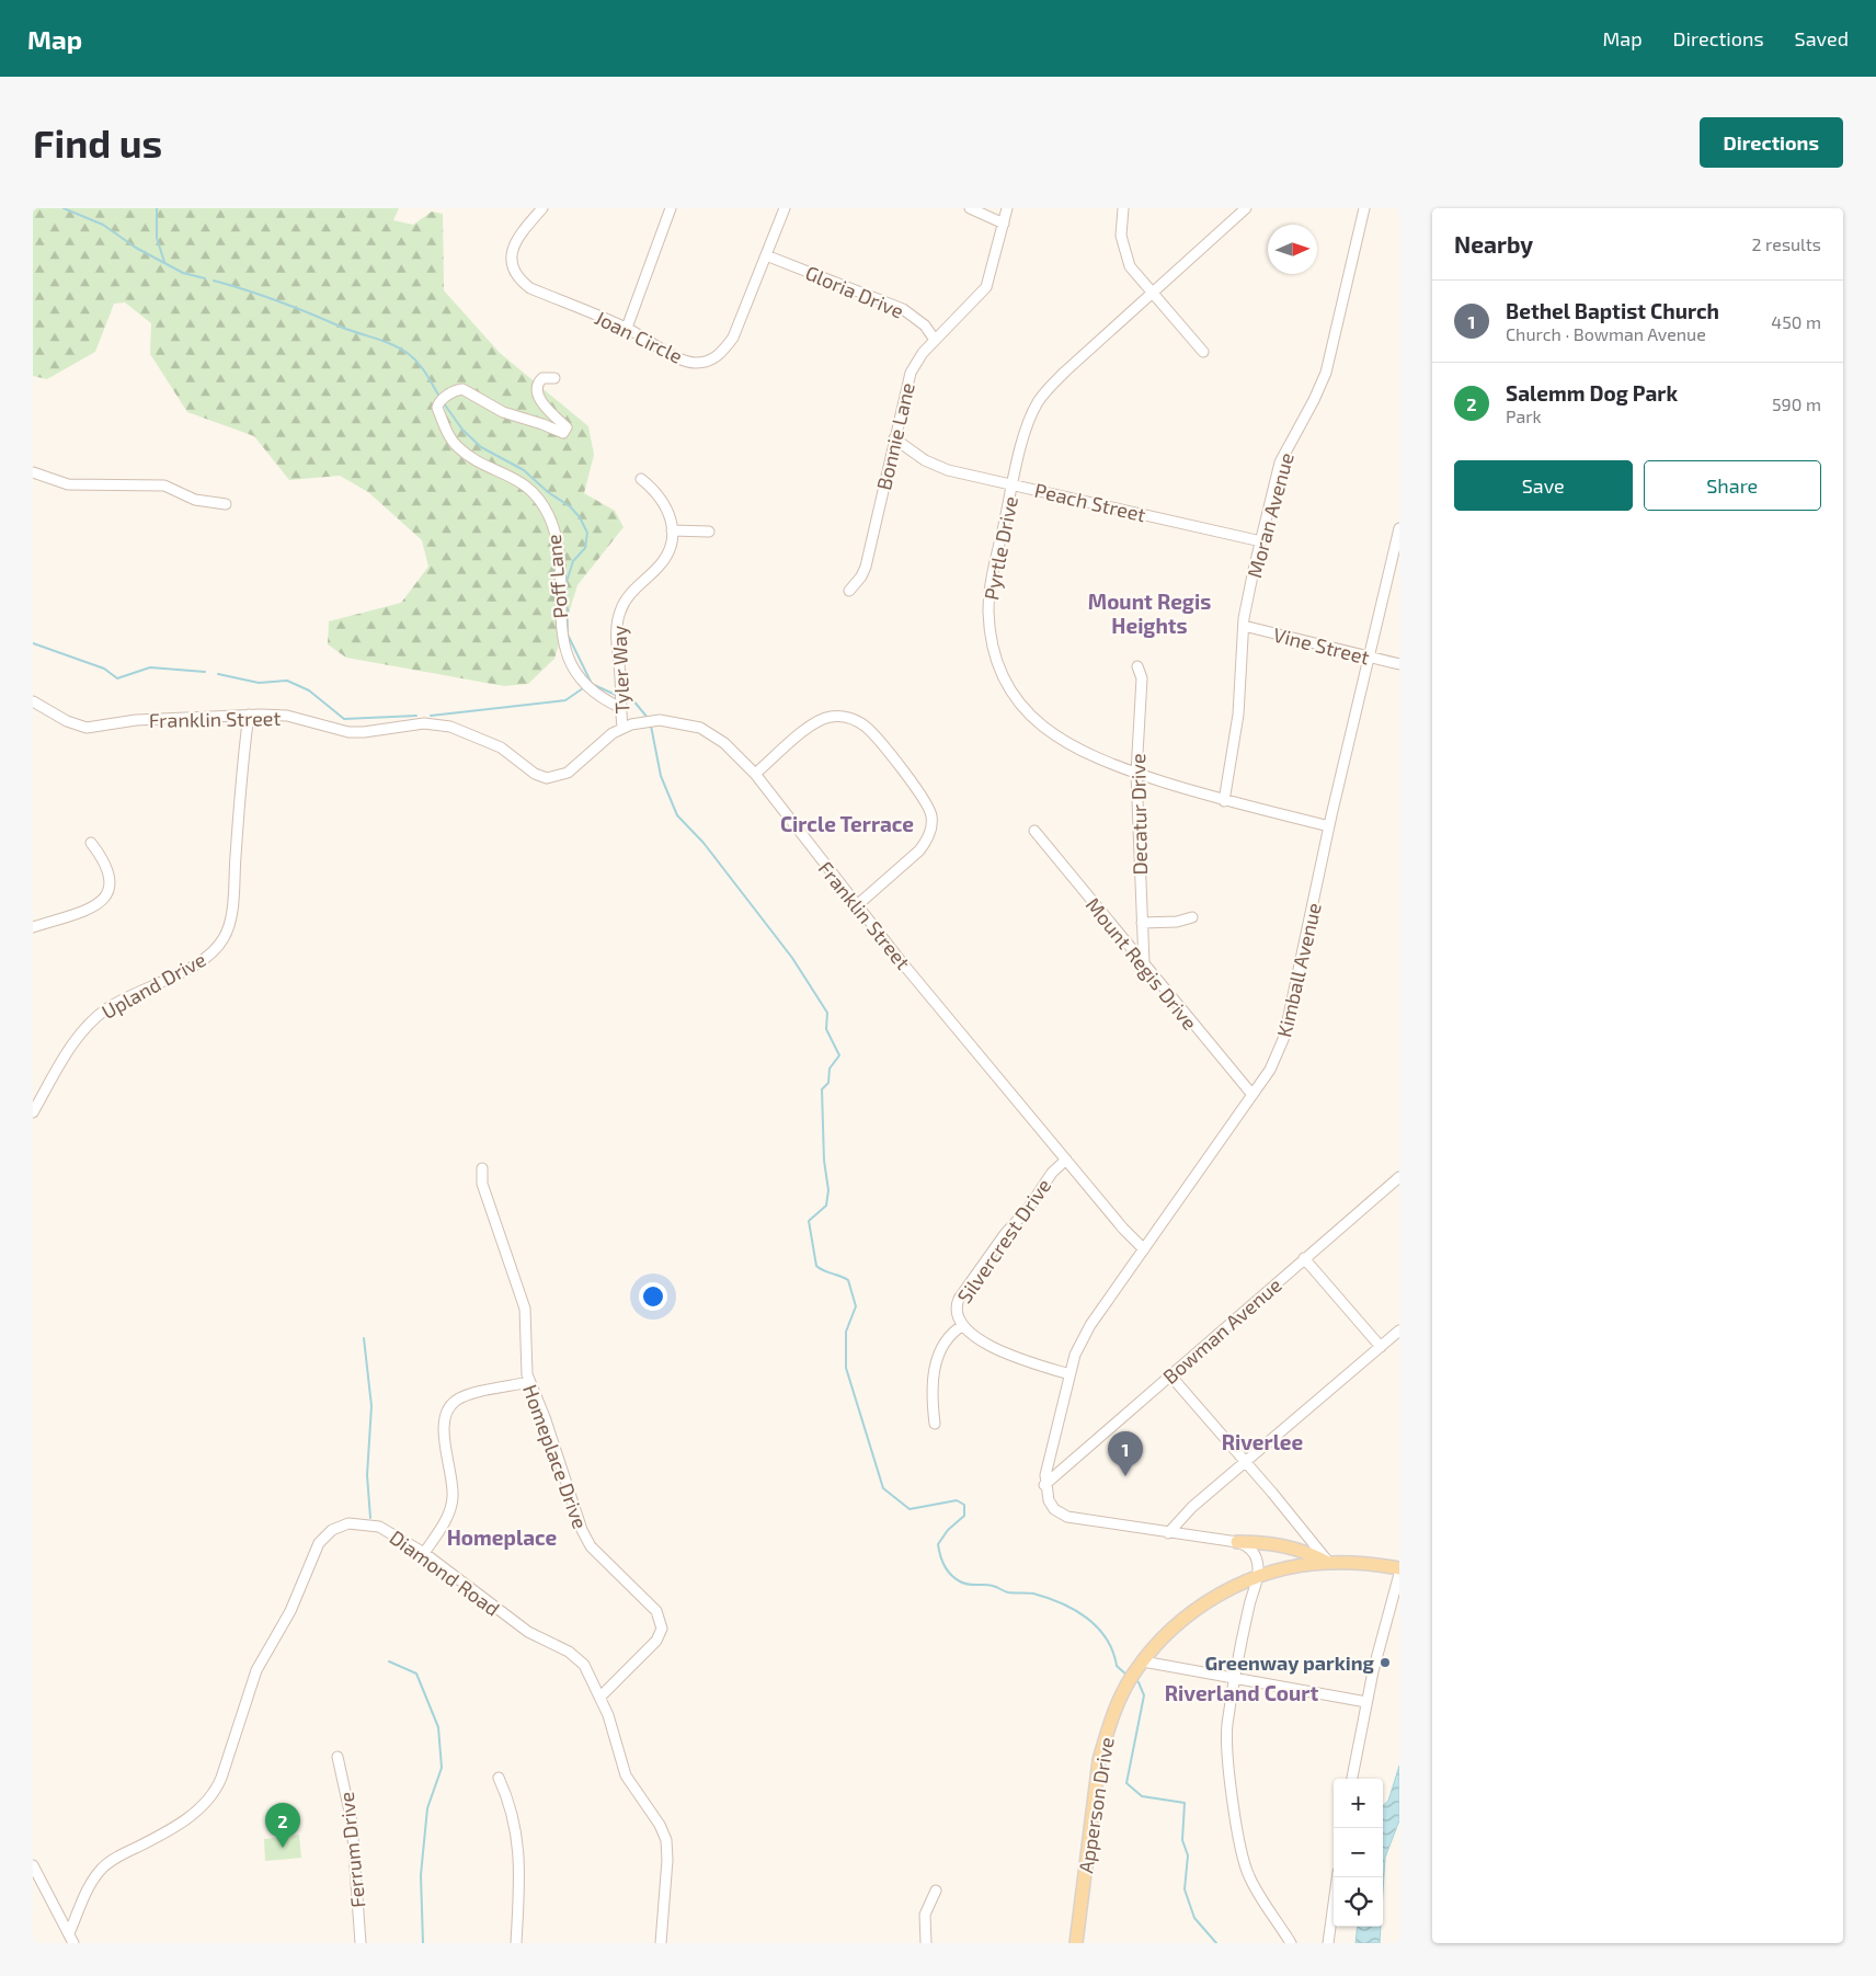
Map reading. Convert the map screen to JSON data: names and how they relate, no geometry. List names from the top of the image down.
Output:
{
  "streets": {
    "main road": ["Apperson Drive"],
    "street": [
      "Gloria Drive",
      "Joan Circle",
      "Bonnie Lane",
      "Peach Street",
      "Moran Avenue",
      "Pyrtle Drive",
      "Poff Lane",
      "Vine Street",
      "Tyler Way",
      "Franklin Street",
      "Decatur Drive",
      "Mount Regis Drive",
      "Kimball Avenue",
      "Upland Drive",
      "Silvercrest Drive",
      "Bowman Avenue",
      "Homeplace Drive",
      "Diamond Road",
      "Ferrum Drive"
    ]
  },
  "crossings": [
    ["Gloria Drive", "Joan Circle"],
    ["Gloria Drive", "Bonnie Lane"],
    ["Bonnie Lane", "Peach Street"],
    ["Peach Street", "Moran Avenue"],
    ["Peach Street", "Pyrtle Drive"],
    ["Moran Avenue", "Pyrtle Drive"],
    ["Moran Avenue", "Vine Street"],
    ["Pyrtle Drive", "Decatur Drive"],
    ["Pyrtle Drive", "Kimball Avenue"],
    ["Poff Lane", "Tyler Way"],
    ["Vine Street", "Kimball Avenue"],
    ["Tyler Way", "Franklin Street"],
    ["Franklin Street", "Kimball Avenue"],
    ["Franklin Street", "Upland Drive"],
    ["Franklin Street", "Silvercrest Drive"],
    ["Decatur Drive", "Mount Regis Drive"],
    ["Mount Regis Drive", "Kimball Avenue"],
    ["Kimball Avenue", "Silvercrest Drive"],
    ["Kimball Avenue", "Bowman Avenue"],
    ["Homeplace Drive", "Diamond Road"]
  ],
  "districts": [
    "Mount Regis Heights",
    "Circle Terrace",
    "Riverlee",
    "Homeplace",
    "Riverland Court"
  ],
  "places": ["Greenway parking"],
  "north": "right",
  "page": {
    "header": "Map",
    "nav": ["Map", "Directions", "Saved"],
    "buttons": [
      "Directions",
      ["Save", "Share"]
    ],
    "title": "Find us",
    "heading": ["Nearby", "2 results"],
    "list": [
      {
        "mark": "1",
        "name": "Bethel Baptist Church",
        "note": "Church · Bowman Avenue",
        "value": "450 m"
      },
      {
        "mark": "2",
        "name": "Salemm Dog Park",
        "note": "Park",
        "value": "590 m"
      }
    ],
    "pins": ["1", "2"],
    "map_buttons": ["+", "−"]
  }
}
